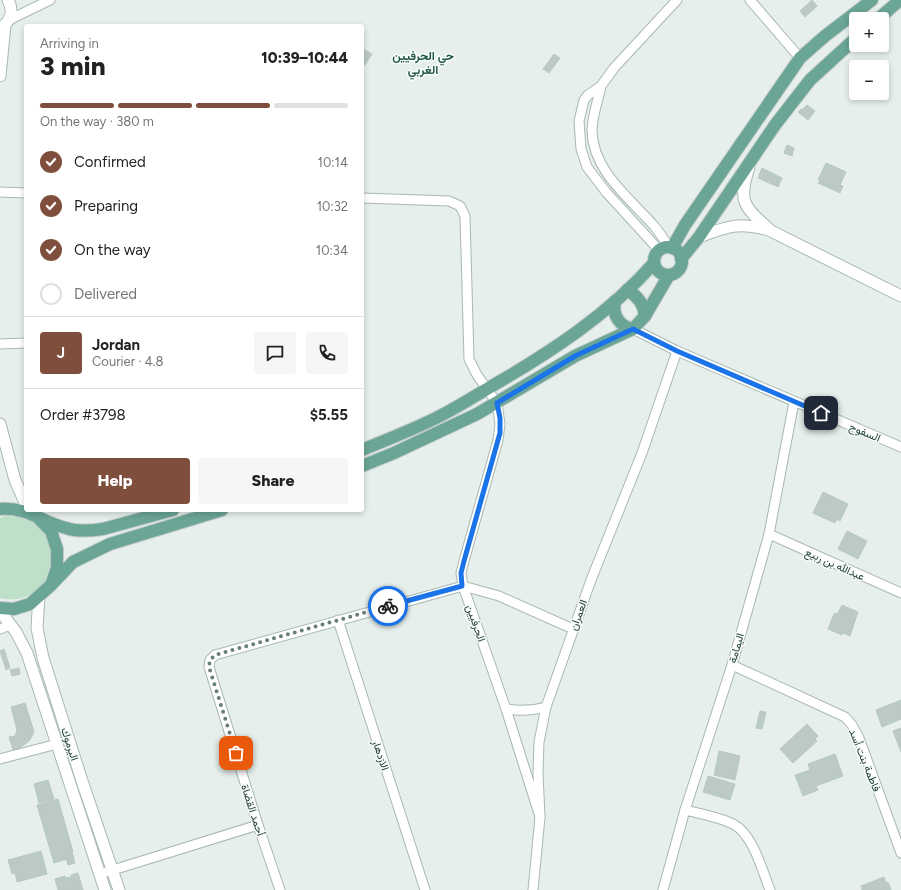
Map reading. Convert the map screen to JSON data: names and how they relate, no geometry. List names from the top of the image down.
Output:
{
  "streets": {
    "street": [
      "السفوح",
      "عبدالله بن ربيع",
      "العمران",
      "الحرفيين",
      "اليمامة",
      "اليرموك",
      "الازدهار",
      "فاطمة بنت أسد",
      "أحمد القضاة"
    ]
  },
  "crossings": [
    ["السفوح", "العمران"],
    ["السفوح", "اليمامة"],
    ["عبدالله بن ربيع", "اليمامة"],
    ["العمران", "الحرفيين"],
    ["اليمامة", "فاطمة بنت أسد"],
    ["الازدهار", "أحمد القضاة"]
  ],
  "districts": ["حي الحرفيين الغربي"],
  "page": {
    "map_buttons": ["+", "−"],
    "heading": ["3 min", "Arriving in", "10:39–10:44"],
    "panel": [
      "Jordan",
      "Courier · 4.8",
      "Order #3798",
      "$5.55"
    ],
    "bar": "On the way · 380 m",
    "list": [
      ["Confirmed", "10:14"],
      ["Preparing", "10:32"],
      ["On the way", "10:34"],
      "Delivered"
    ],
    "round": "J",
    "buttons": ["Help", "Share"]
  }
}
